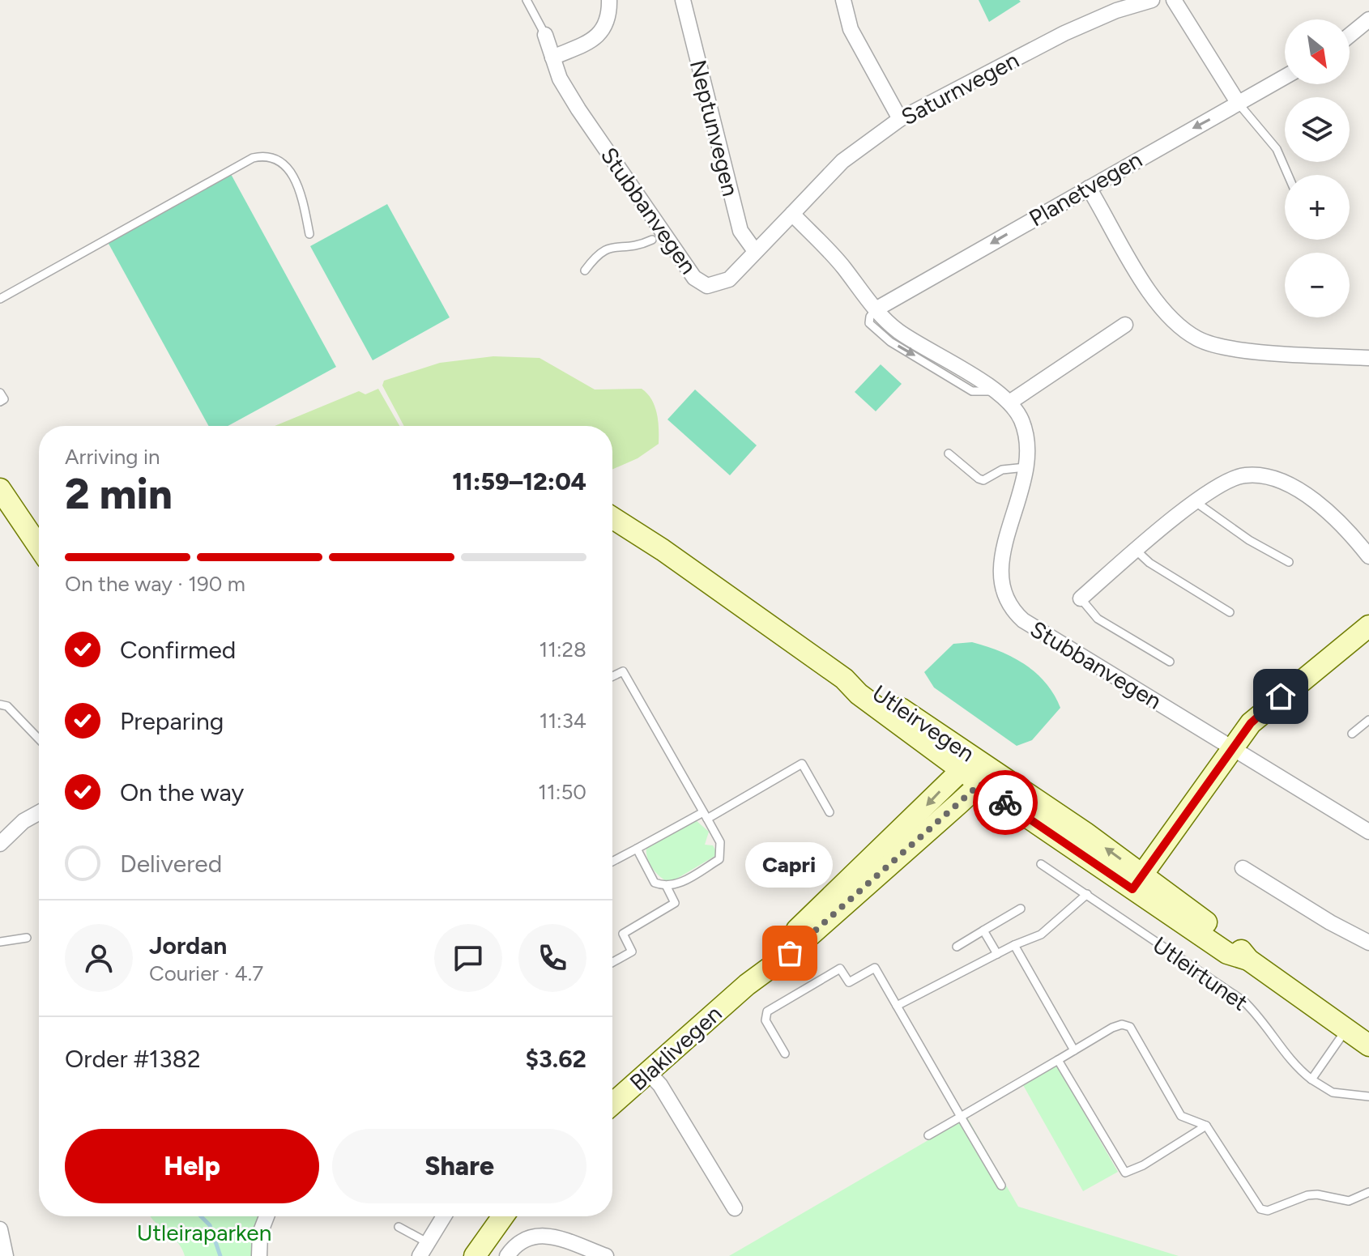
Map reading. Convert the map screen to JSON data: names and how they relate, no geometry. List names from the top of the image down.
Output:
{
  "streets": {
    "main road": ["Utleirvegen", "Blaklivegen"],
    "street": [
      "Saturnvegen",
      "Neptunvegen",
      "Planetvegen",
      "Stubbanvegen"
    ],
    "lane": ["Utleirtunet"]
  },
  "crossings": [
    ["Saturnvegen", "Stubbanvegen"],
    ["Neptunvegen", "Stubbanvegen"],
    ["Planetvegen", "Stubbanvegen"],
    ["Utleirvegen", "Blaklivegen"]
  ],
  "one_way": ["Planetvegen"],
  "parks": ["Utleiraparken"],
  "places": ["Capri"],
  "north": "bottom right",
  "page": {
    "map_buttons": ["+", "−"],
    "heading": ["2 min", "Arriving in", "11:59–12:04"],
    "panel": [
      "Jordan",
      "Courier · 4.7",
      "Order #1382",
      "$3.62"
    ],
    "bar": "On the way · 190 m",
    "list": [
      ["Confirmed", "11:28"],
      ["Preparing", "11:34"],
      ["On the way", "11:50"],
      "Delivered"
    ],
    "bubble": "Capri",
    "buttons": ["Help", "Share"]
  }
}
